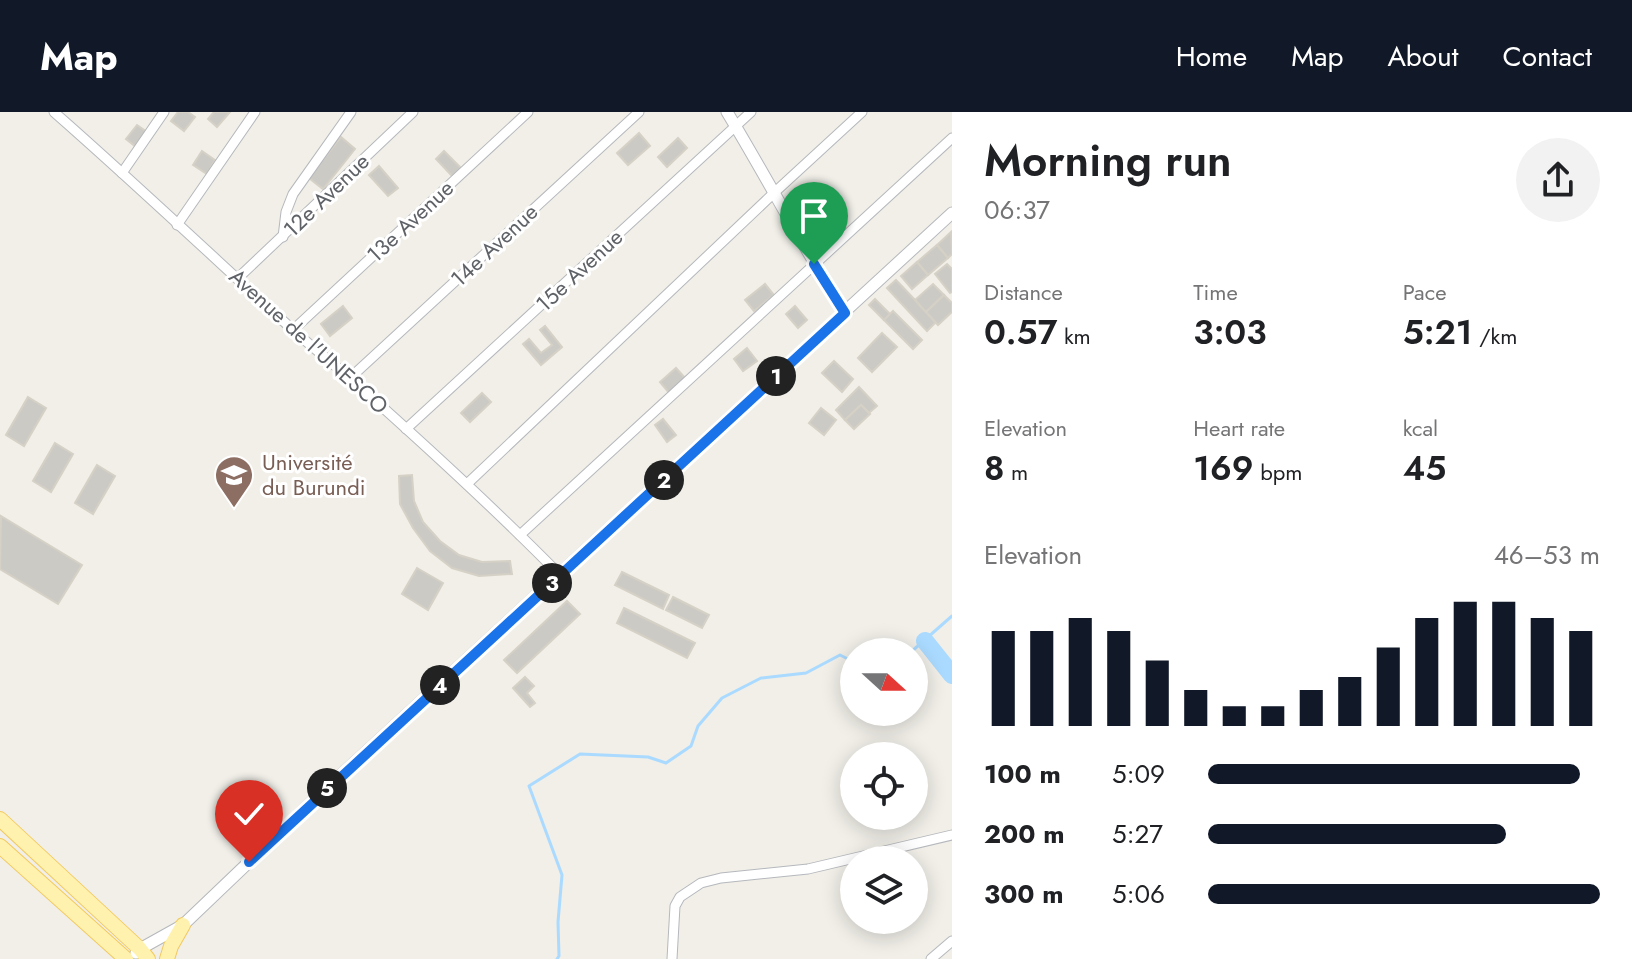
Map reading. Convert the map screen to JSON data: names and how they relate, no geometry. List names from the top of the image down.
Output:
{
  "streets": {
    "street": [
      "12e Avenue",
      "13e Avenue",
      "14e Avenue",
      "15e Avenue",
      "Avenue de l'UNESCO"
    ]
  },
  "crossings": [
    ["12e Avenue", "Avenue de l'UNESCO"],
    ["13e Avenue", "Avenue de l'UNESCO"],
    ["14e Avenue", "Avenue de l'UNESCO"],
    ["15e Avenue", "Avenue de l'UNESCO"]
  ],
  "places": {
    "school or university": ["Université du Burundi"]
  },
  "north": "right",
  "page": {
    "header": "Map",
    "nav": [
      "Home",
      "Map",
      "About",
      "Contact"
    ],
    "heading": ["Morning run", "06:37"],
    "stats": [
      ["Distance", "0.57 km"],
      ["Time", "3:03"],
      ["Pace", "5:21 /km"],
      ["Elevation", "8 m"],
      ["Heart rate", "169 bpm"],
      ["kcal", "45"]
    ],
    "pins": [
      "1",
      "2",
      "3",
      "4",
      "5"
    ],
    "chart": ["Elevation", "46–53 m"],
    "list": [
      {
        "name": "100 m",
        "note": "5:09"
      },
      {
        "name": "200 m",
        "note": "5:27"
      },
      {
        "name": "300 m",
        "note": "5:06"
      }
    ]
  }
}
